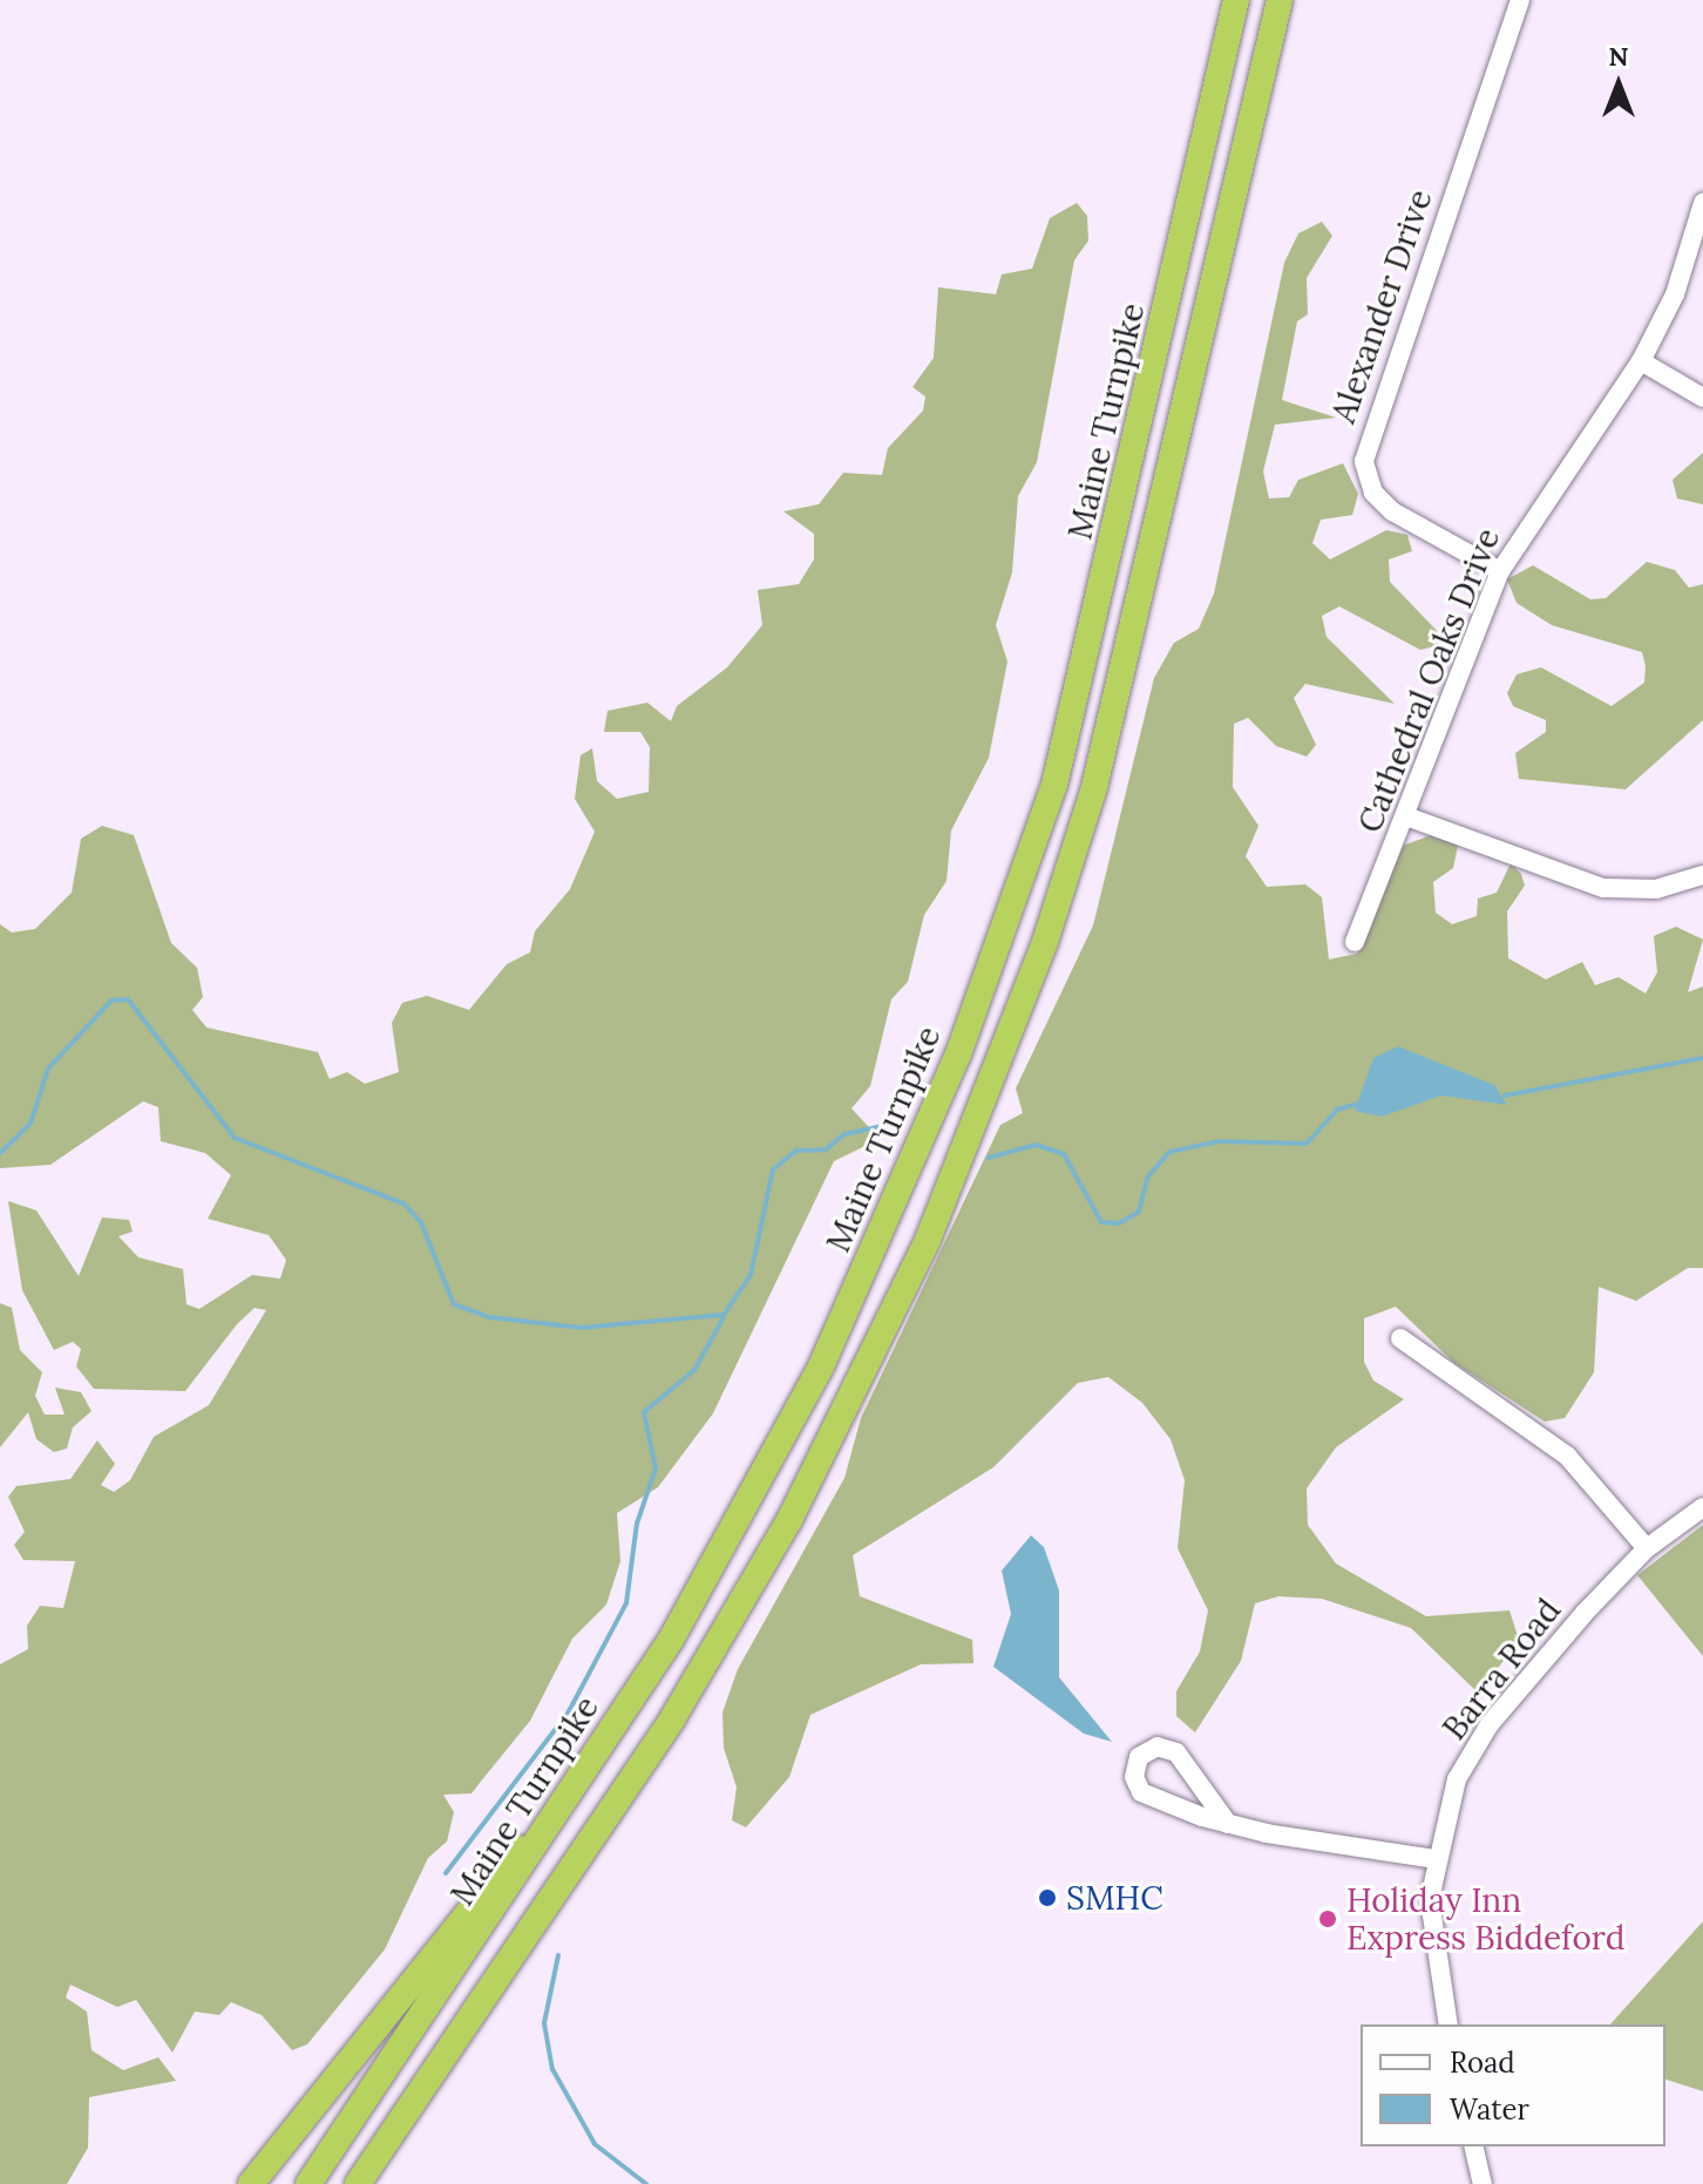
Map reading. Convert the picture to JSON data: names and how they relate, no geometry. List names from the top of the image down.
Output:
{
  "streets": {
    "highway": ["Maine Turnpike"],
    "street": ["Alexander Drive", "Cathedral Oaks Drive", "Barra Road"]
  },
  "crossings": [
    ["Alexander Drive", "Cathedral Oaks Drive"]
  ],
  "places": ["SMHC", "Holiday Inn Express Biddeford"],
  "legend": ["Road", "Water"],
  "north": "top"
}
